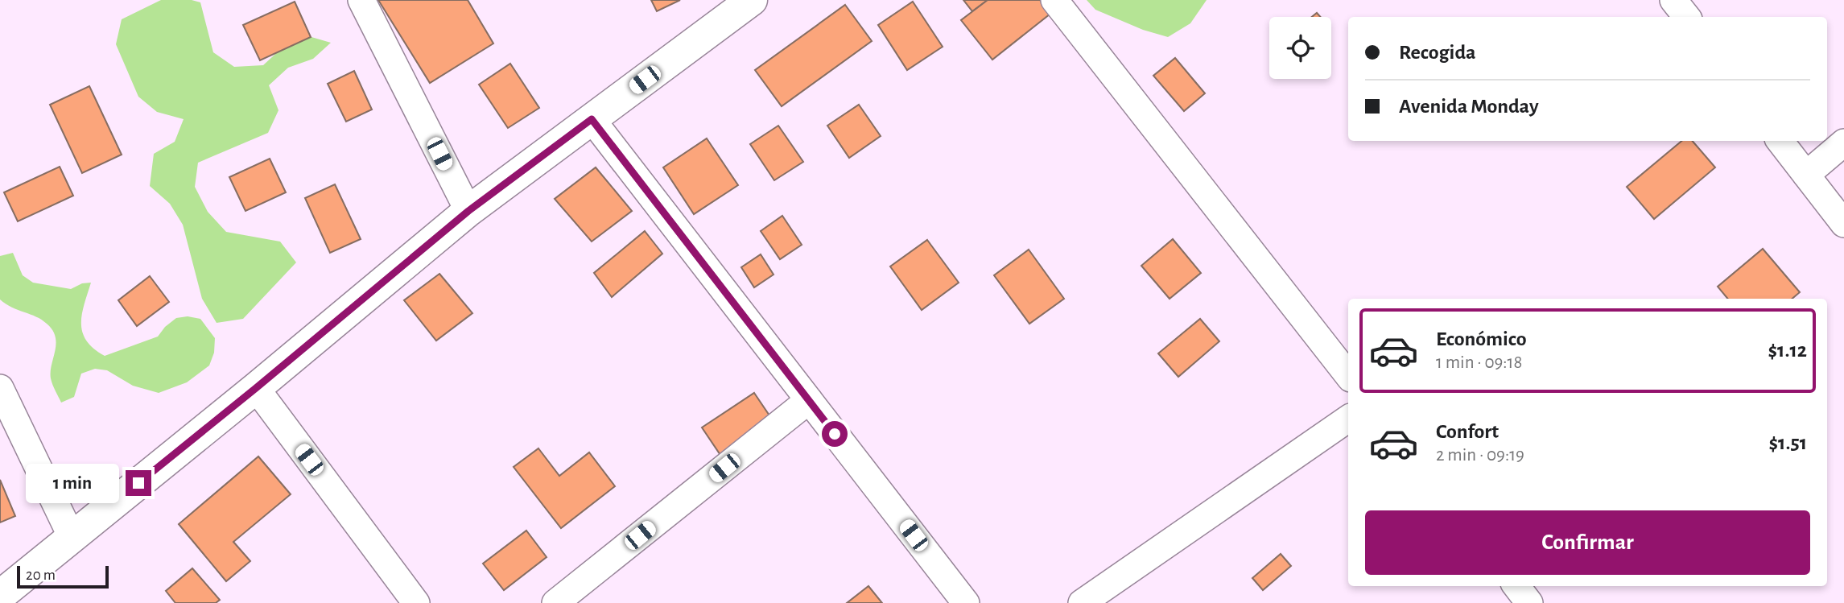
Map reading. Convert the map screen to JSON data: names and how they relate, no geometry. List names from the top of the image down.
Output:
{
  "scale_bar": "20 m",
  "page": {
    "banner": ["Recogida", "Avenida Monday"],
    "list": [
      {
        "name": "Económico",
        "note": "1 min · 09:18",
        "value": "$1.12"
      },
      {
        "name": "Confort",
        "note": "2 min · 09:19",
        "value": "$1.51"
      }
    ],
    "bubble": "1 min",
    "buttons": "Confirmar",
    "scale": "20 m"
  }
}
